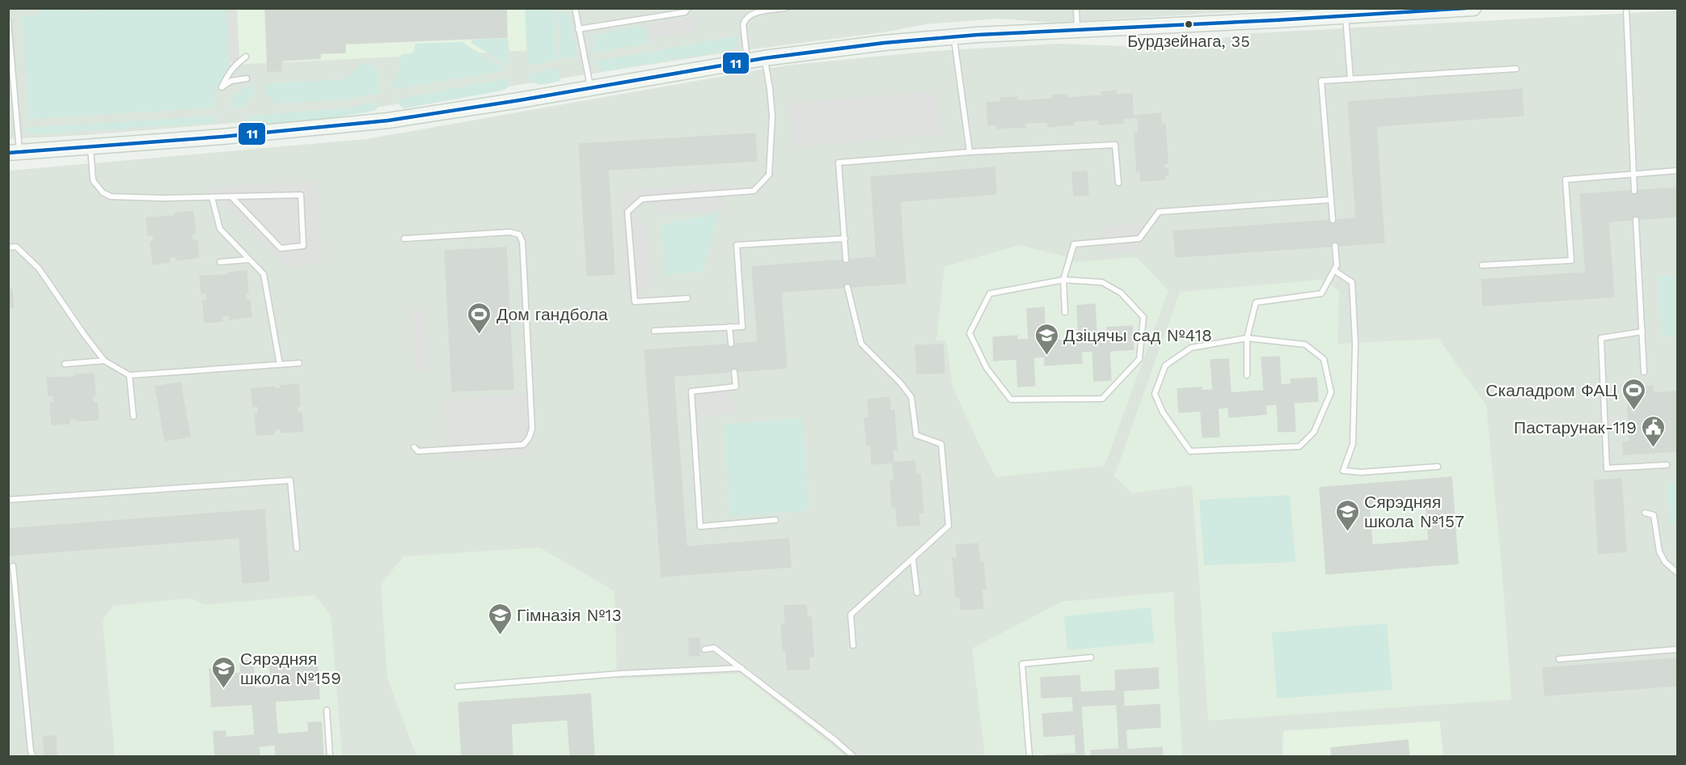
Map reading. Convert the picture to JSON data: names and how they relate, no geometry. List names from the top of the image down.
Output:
{
  "places": {
    "other": ["Бурдзейнага, 35"],
    "sports": ["Дом гандбола", "Скаладром ФАЦ"],
    "school or university": [
      "Дзіцячы сад №418",
      "Сярэдняя школа №157",
      "Гімназія №13",
      "Сярэдняя школа №159"
    ],
    "public building": ["Пастарунак-119"]
  },
  "lines": ["transit line 11"]
}
